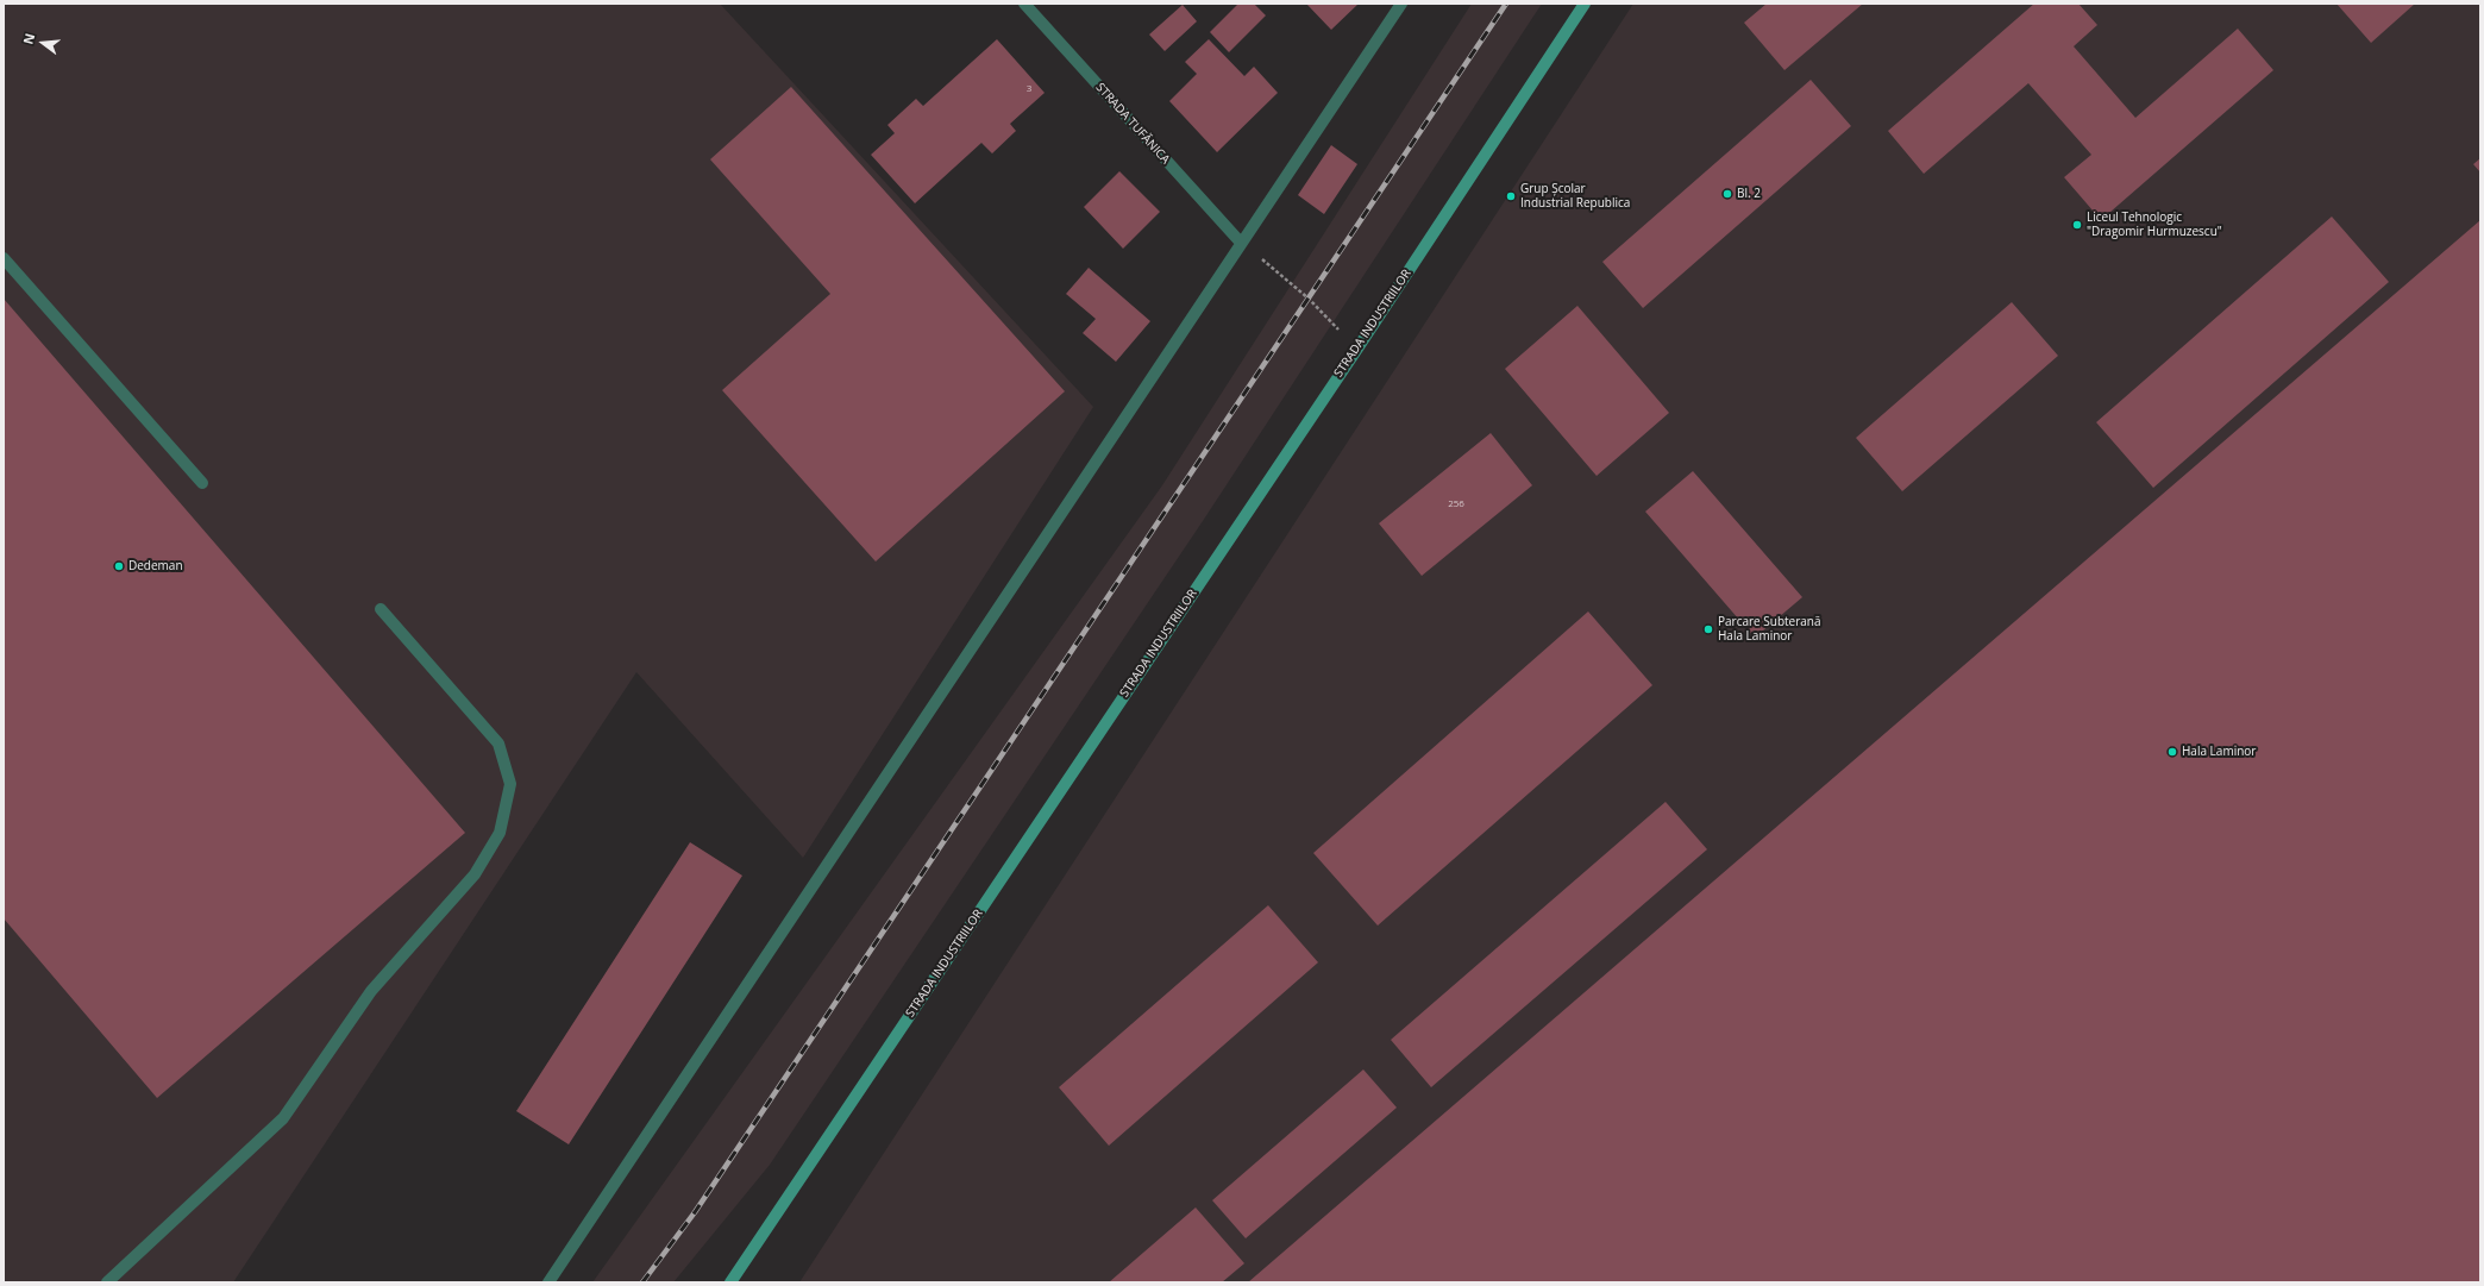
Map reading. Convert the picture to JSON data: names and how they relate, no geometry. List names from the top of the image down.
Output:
{
  "streets": {
    "main road": ["STRADA INDUSTRIILOR"],
    "street": ["STRADA TUFĂNICA"]
  },
  "places": [
    "Bl. 2",
    "Grup Școlar Industrial Republica",
    "Liceul Tehnologic \"Dragomir Hurmuzescu\"",
    "Dedeman",
    "Parcare Subterană Hala Laminor",
    "Hala Laminor"
  ],
  "house_numbers": ["3", "256"],
  "north": "left"
}
